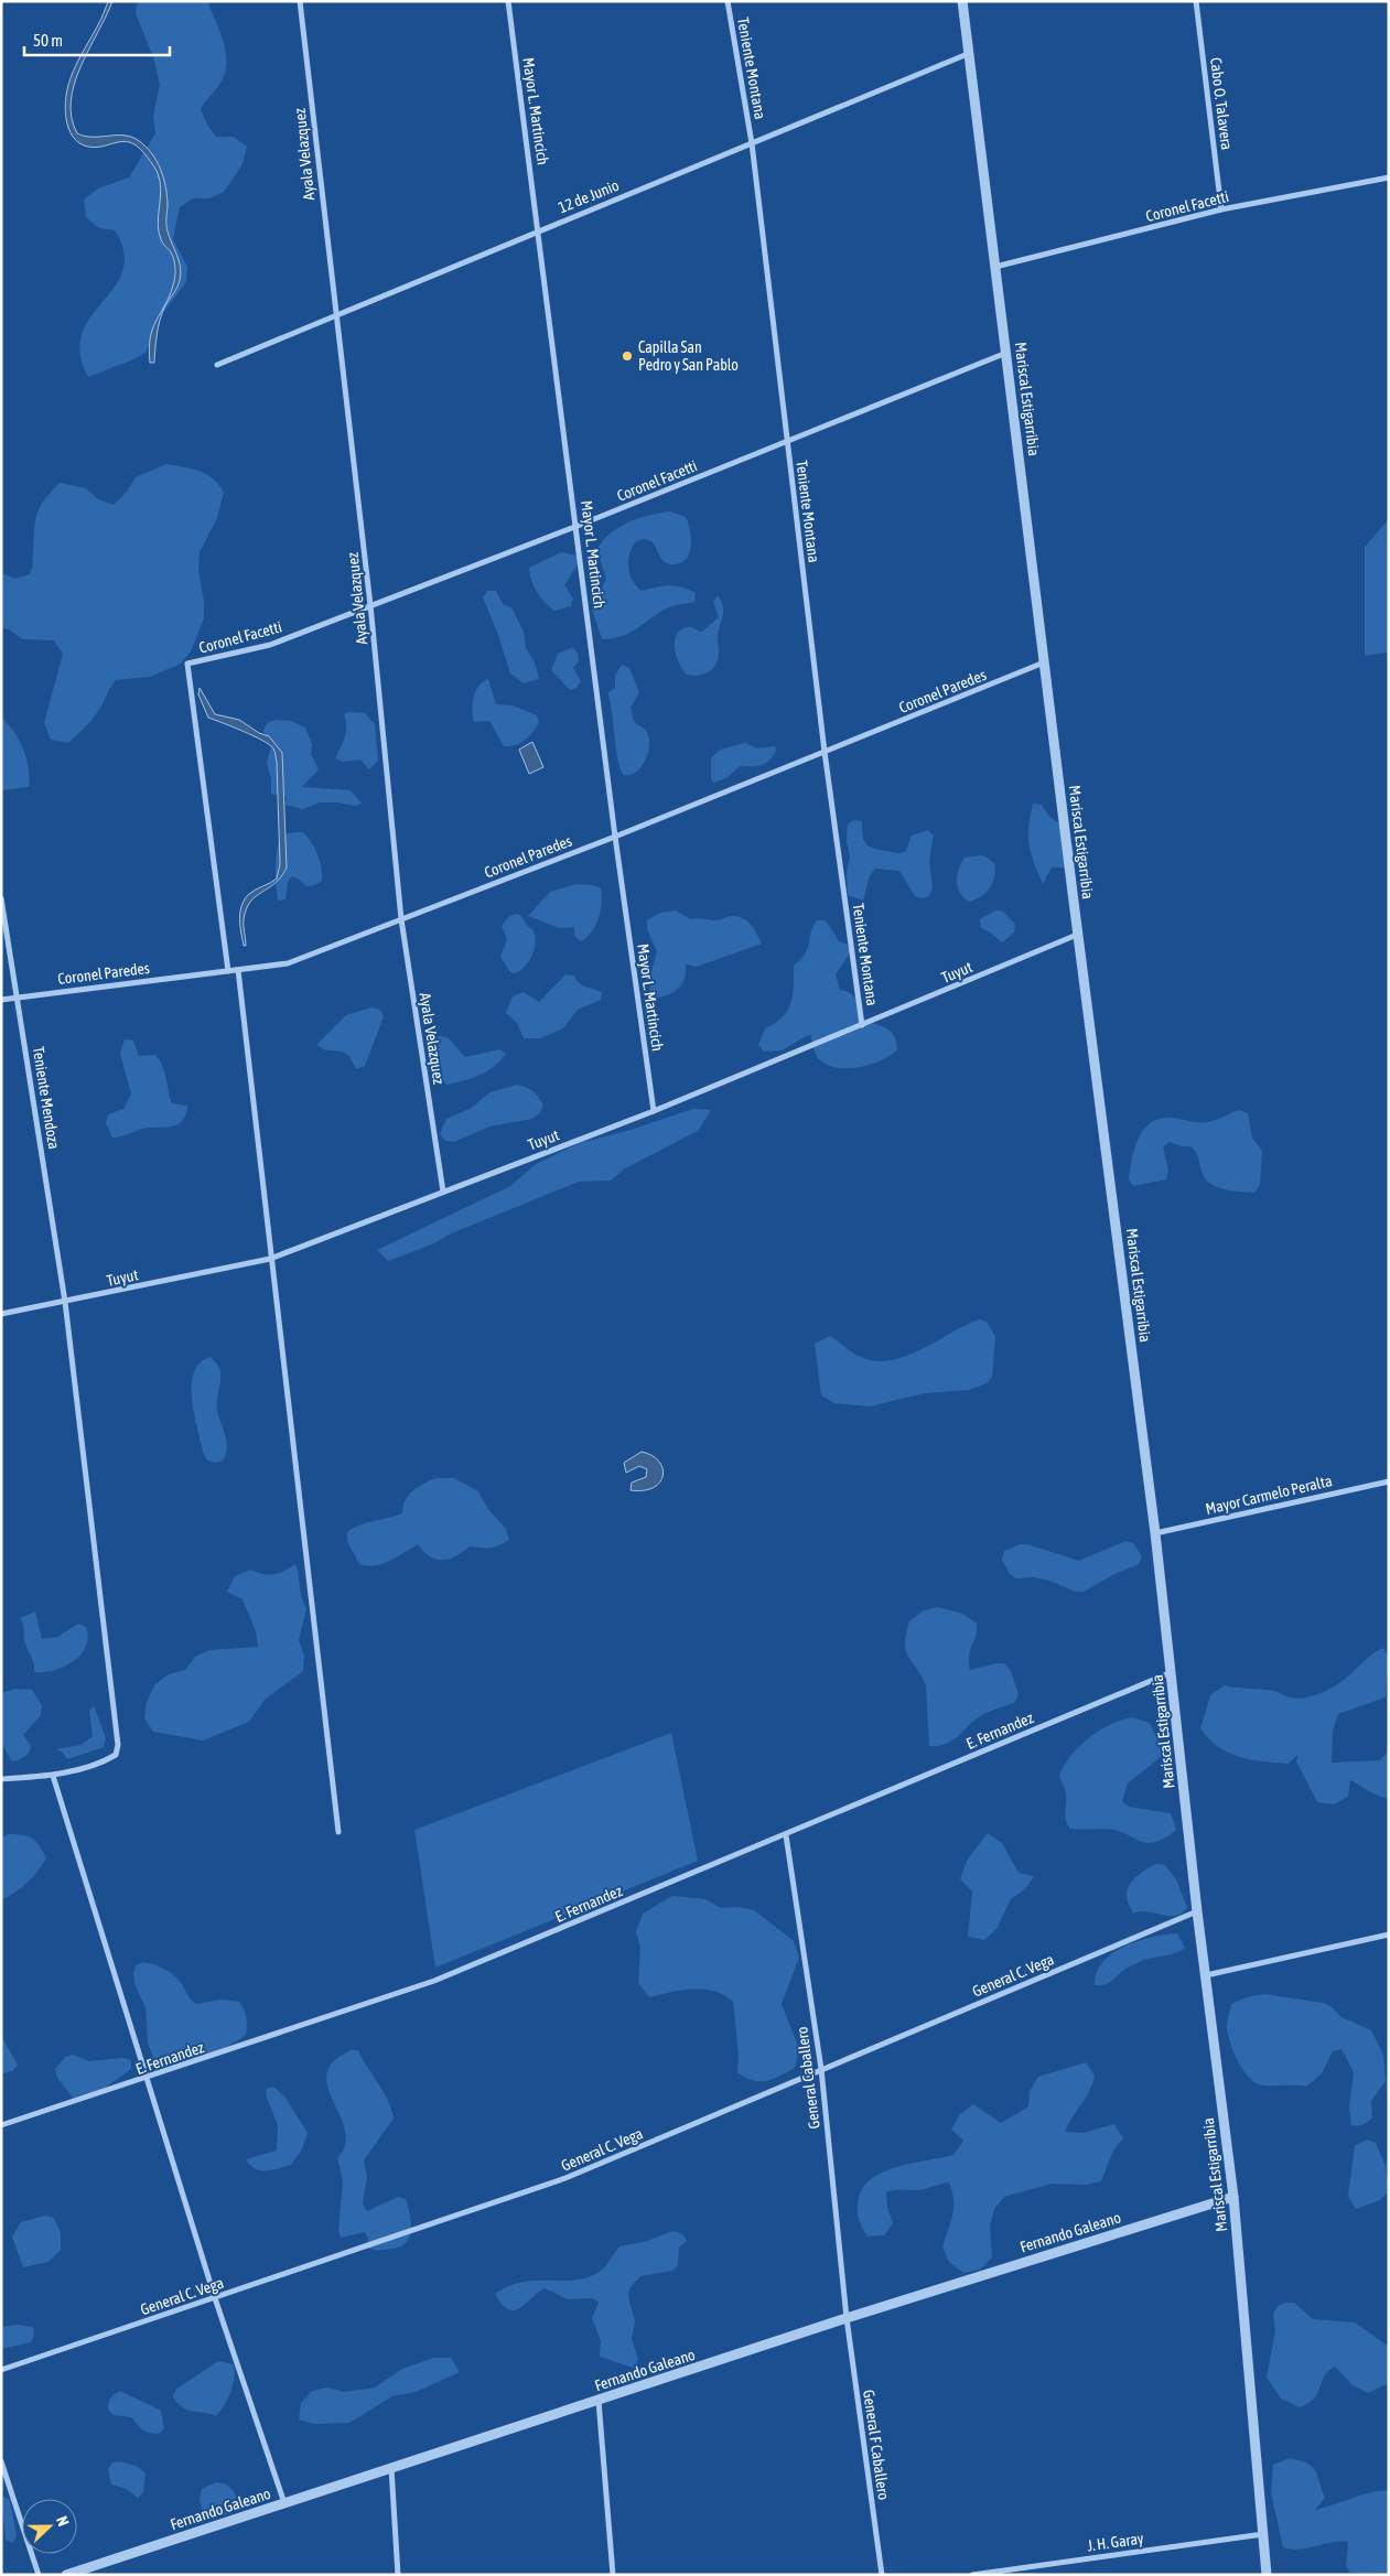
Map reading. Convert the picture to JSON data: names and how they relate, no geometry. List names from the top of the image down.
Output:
{
  "streets": {
    "street": [
      "Teniente Montana",
      "Cabo O. Talavera",
      "Mayor L. Martincich",
      "Ayala Velazquez",
      "12 de Junio",
      "Coronel Facetti",
      "Mariscal Estigarribia",
      "Coronel Paredes",
      "Tuyut",
      "Teniente Mendoza",
      "Mayor Carmelo Peralta",
      "E. Fernandez",
      "General C. Vega",
      "General Caballero",
      "Fernando Galeano",
      "General F Caballero",
      "J. H. Garay"
    ]
  },
  "crossings": [
    ["Teniente Montana", "12 de Junio"],
    ["Teniente Montana", "Coronel Facetti"],
    ["Teniente Montana", "Coronel Paredes"],
    ["Teniente Montana", "Tuyut"],
    ["Cabo O. Talavera", "Coronel Facetti"],
    ["Mayor L. Martincich", "12 de Junio"],
    ["Mayor L. Martincich", "Coronel Facetti"],
    ["Mayor L. Martincich", "Coronel Paredes"],
    ["Mayor L. Martincich", "Tuyut"],
    ["Ayala Velazquez", "12 de Junio"],
    ["Ayala Velazquez", "Coronel Facetti"],
    ["Ayala Velazquez", "Coronel Paredes"],
    ["Ayala Velazquez", "Tuyut"],
    ["12 de Junio", "Mariscal Estigarribia"],
    ["Coronel Facetti", "Mariscal Estigarribia"],
    ["Coronel Facetti", "Coronel Paredes"],
    ["Mariscal Estigarribia", "Coronel Paredes"],
    ["Mariscal Estigarribia", "Tuyut"],
    ["Mariscal Estigarribia", "Mayor Carmelo Peralta"],
    ["Mariscal Estigarribia", "E. Fernandez"],
    ["Mariscal Estigarribia", "General C. Vega"],
    ["Mariscal Estigarribia", "Fernando Galeano"],
    ["Mariscal Estigarribia", "J. H. Garay"],
    ["Coronel Paredes", "Teniente Mendoza"],
    ["Tuyut", "Teniente Mendoza"],
    ["E. Fernandez", "General Caballero"],
    ["General C. Vega", "General Caballero"],
    ["General Caballero", "Fernando Galeano"],
    ["General Caballero", "General F Caballero"],
    ["Fernando Galeano", "General F Caballero"]
  ],
  "places": ["Capilla San Pedro y San Pablo"],
  "scale_bar": "50 m",
  "north": "right"
}
